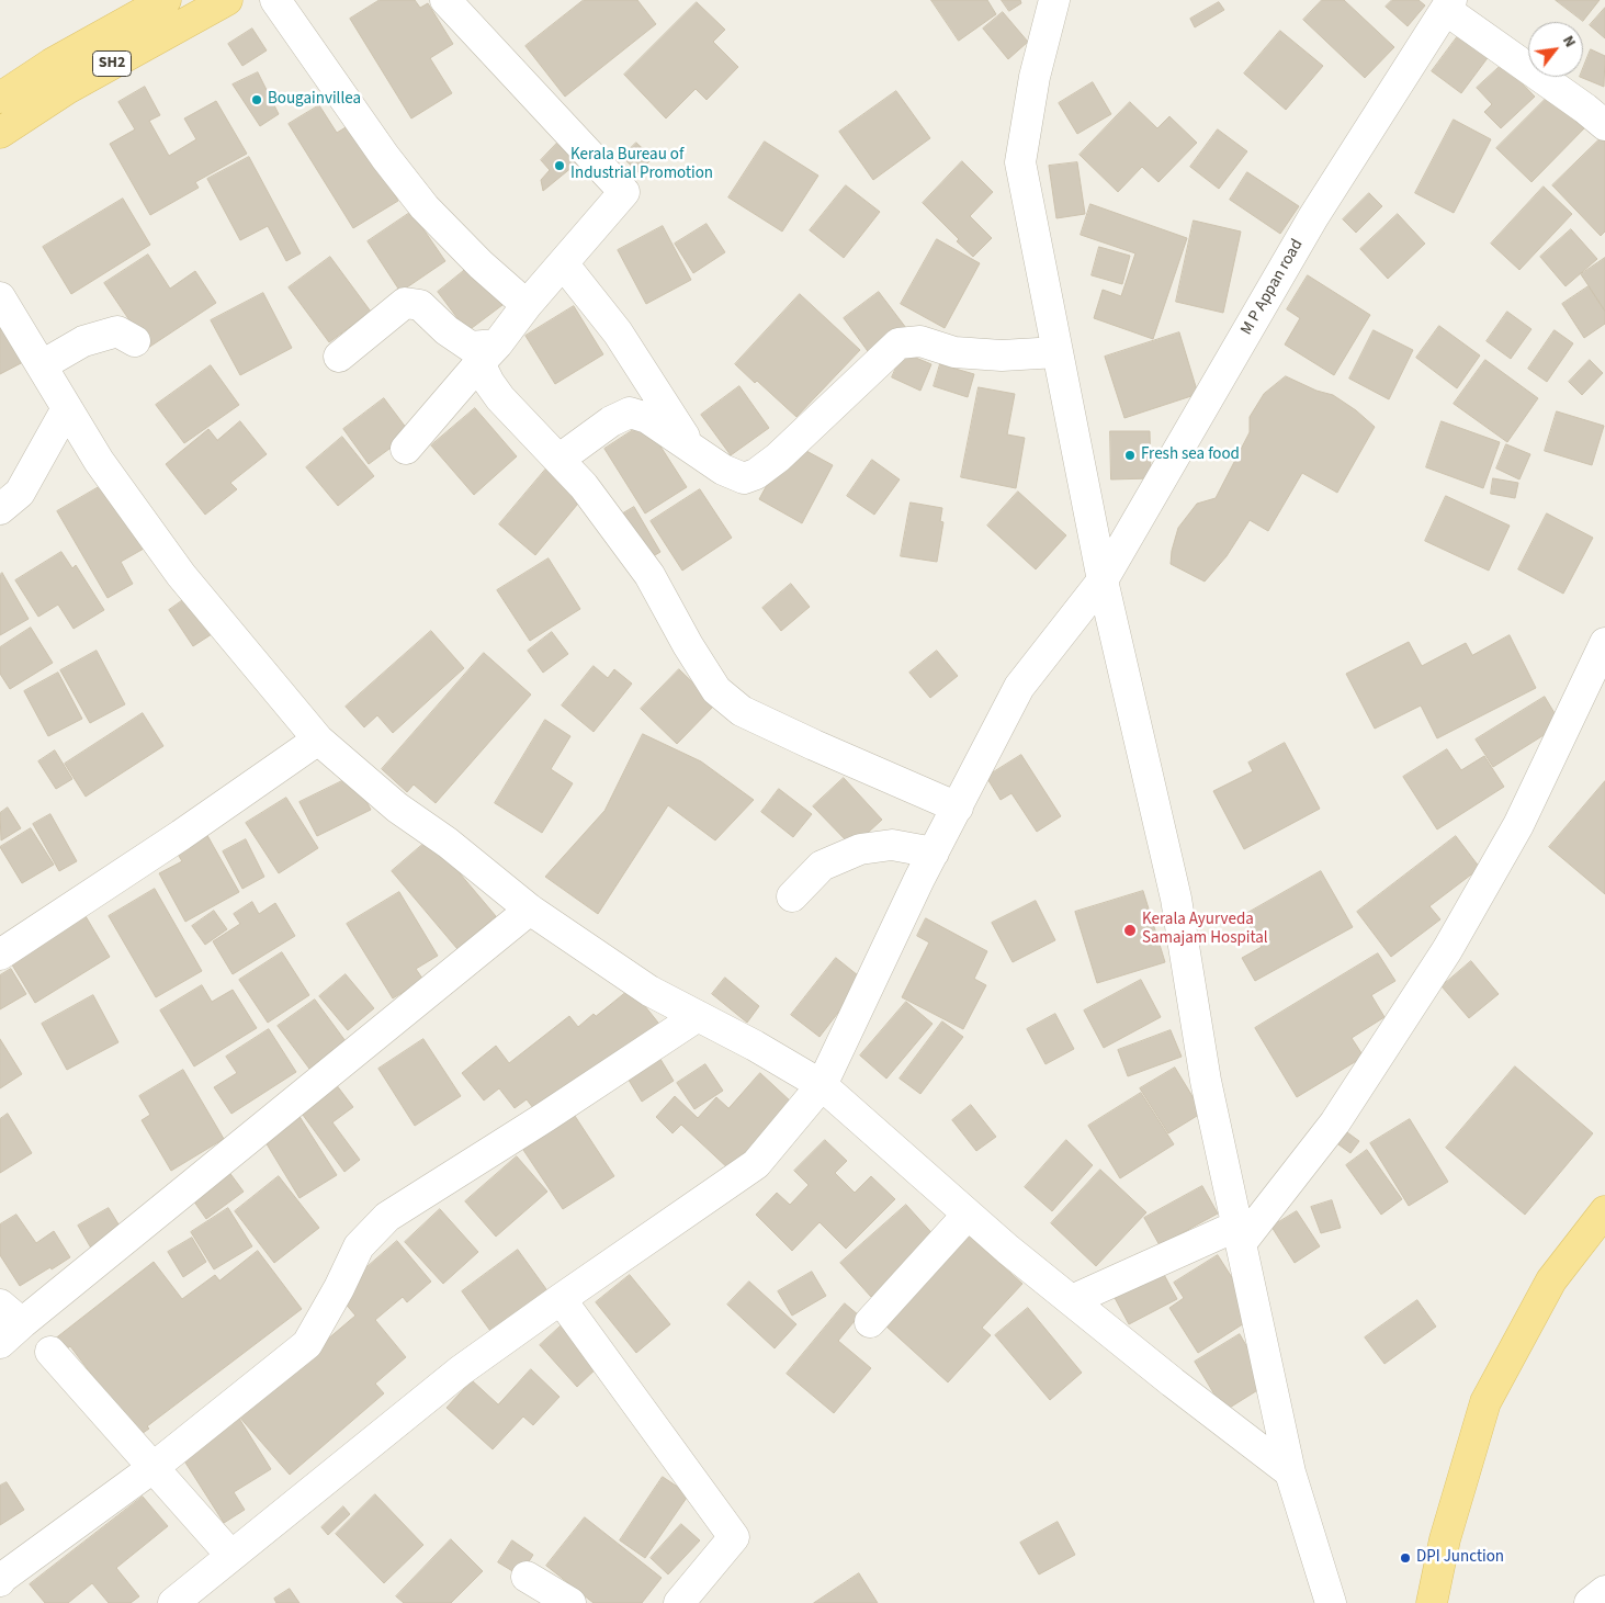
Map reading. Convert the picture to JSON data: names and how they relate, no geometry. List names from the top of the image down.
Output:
{
  "streets": {
    "main road": ["SH2"],
    "street": ["M P Appan road"]
  },
  "places": [
    "Bougainvillea",
    "Kerala Bureau of Industrial Promotion",
    "Fresh sea food",
    "Kerala Ayurveda Samajam Hospital",
    "DPI Junction"
  ],
  "north": "top right"
}
